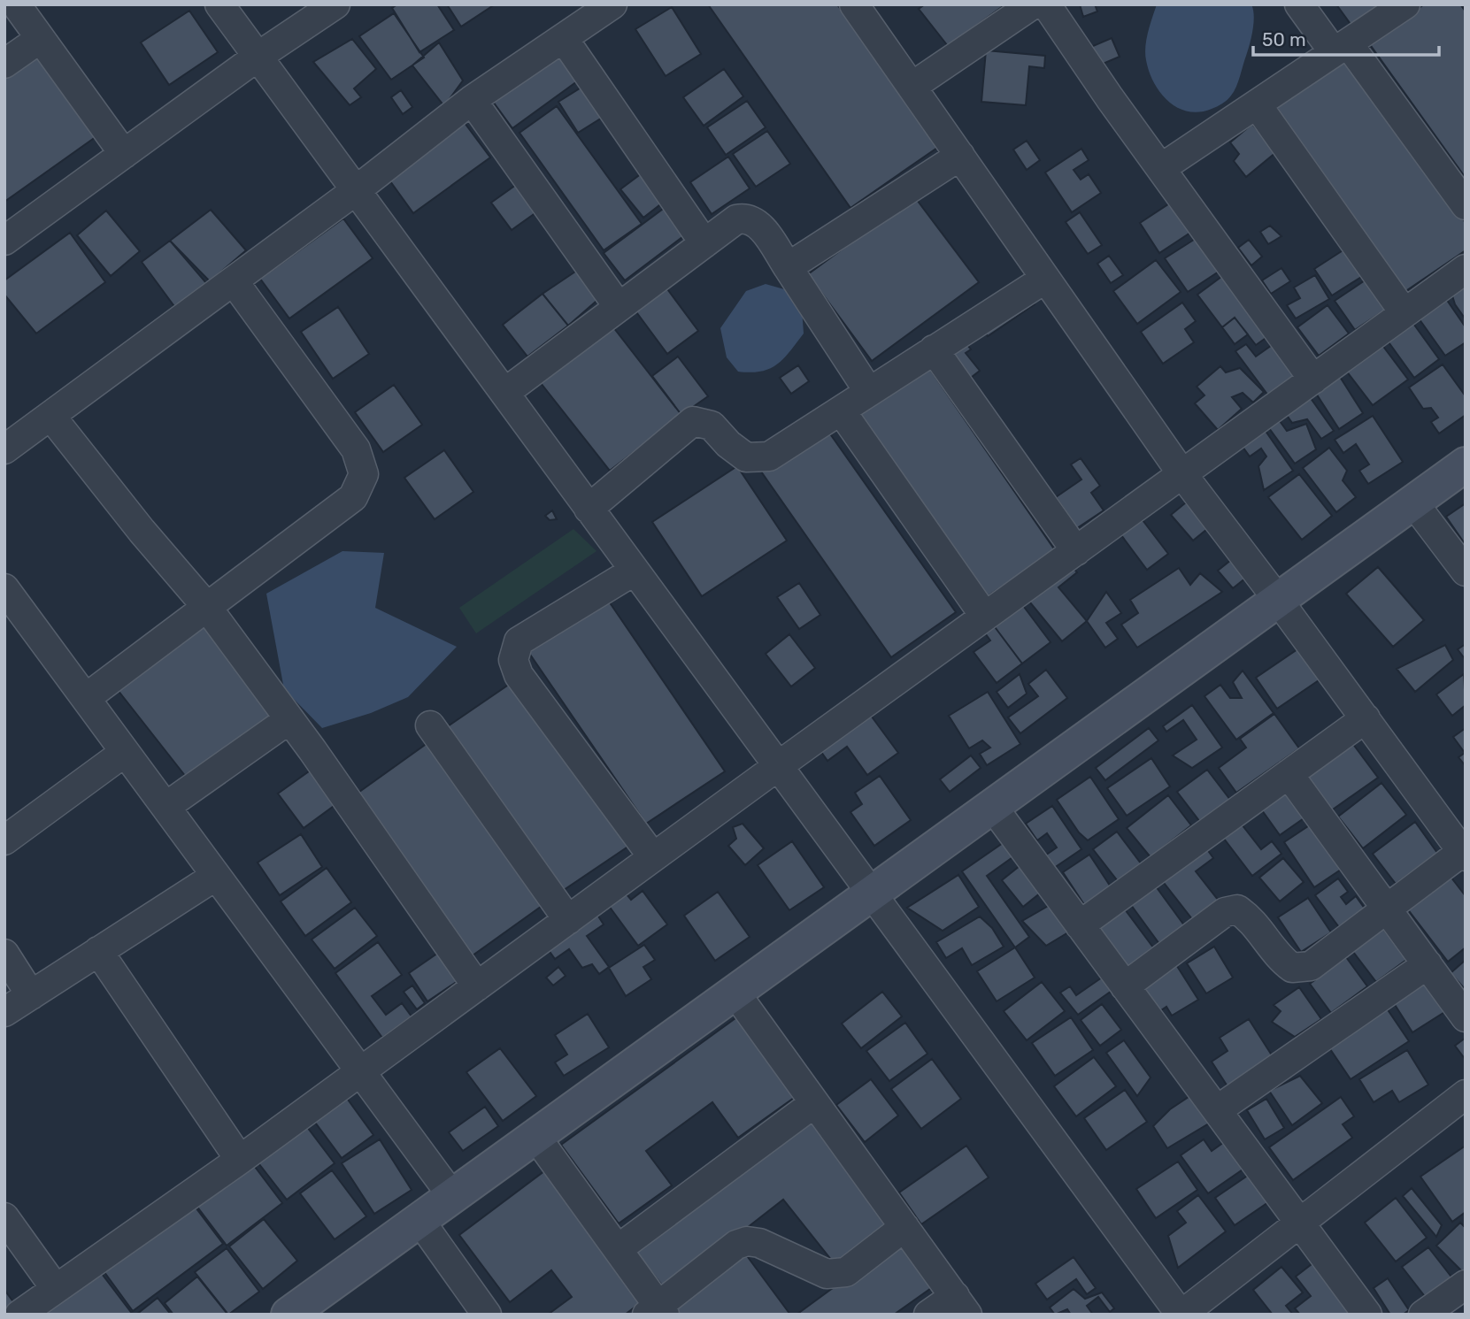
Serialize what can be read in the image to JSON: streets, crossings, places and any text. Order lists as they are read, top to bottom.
{
  "scale_bar": "50 m"
}
